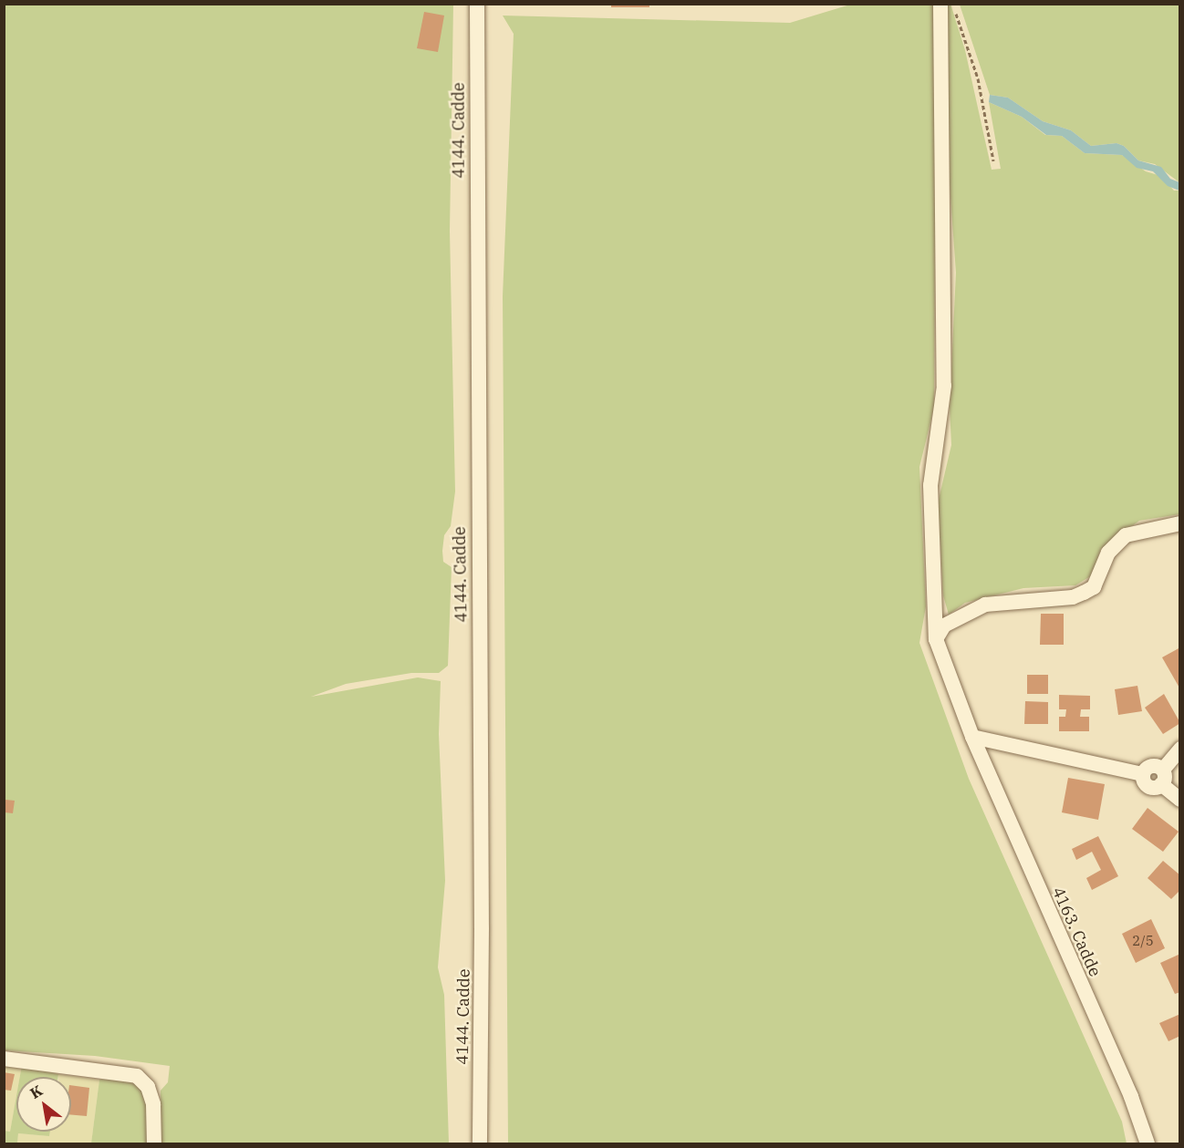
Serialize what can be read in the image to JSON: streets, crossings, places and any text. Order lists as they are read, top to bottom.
{
  "streets": {
    "street": ["4144. Cadde", "4163. Cadde"]
  },
  "house_numbers": ["2/5"],
  "north": "top left"
}
